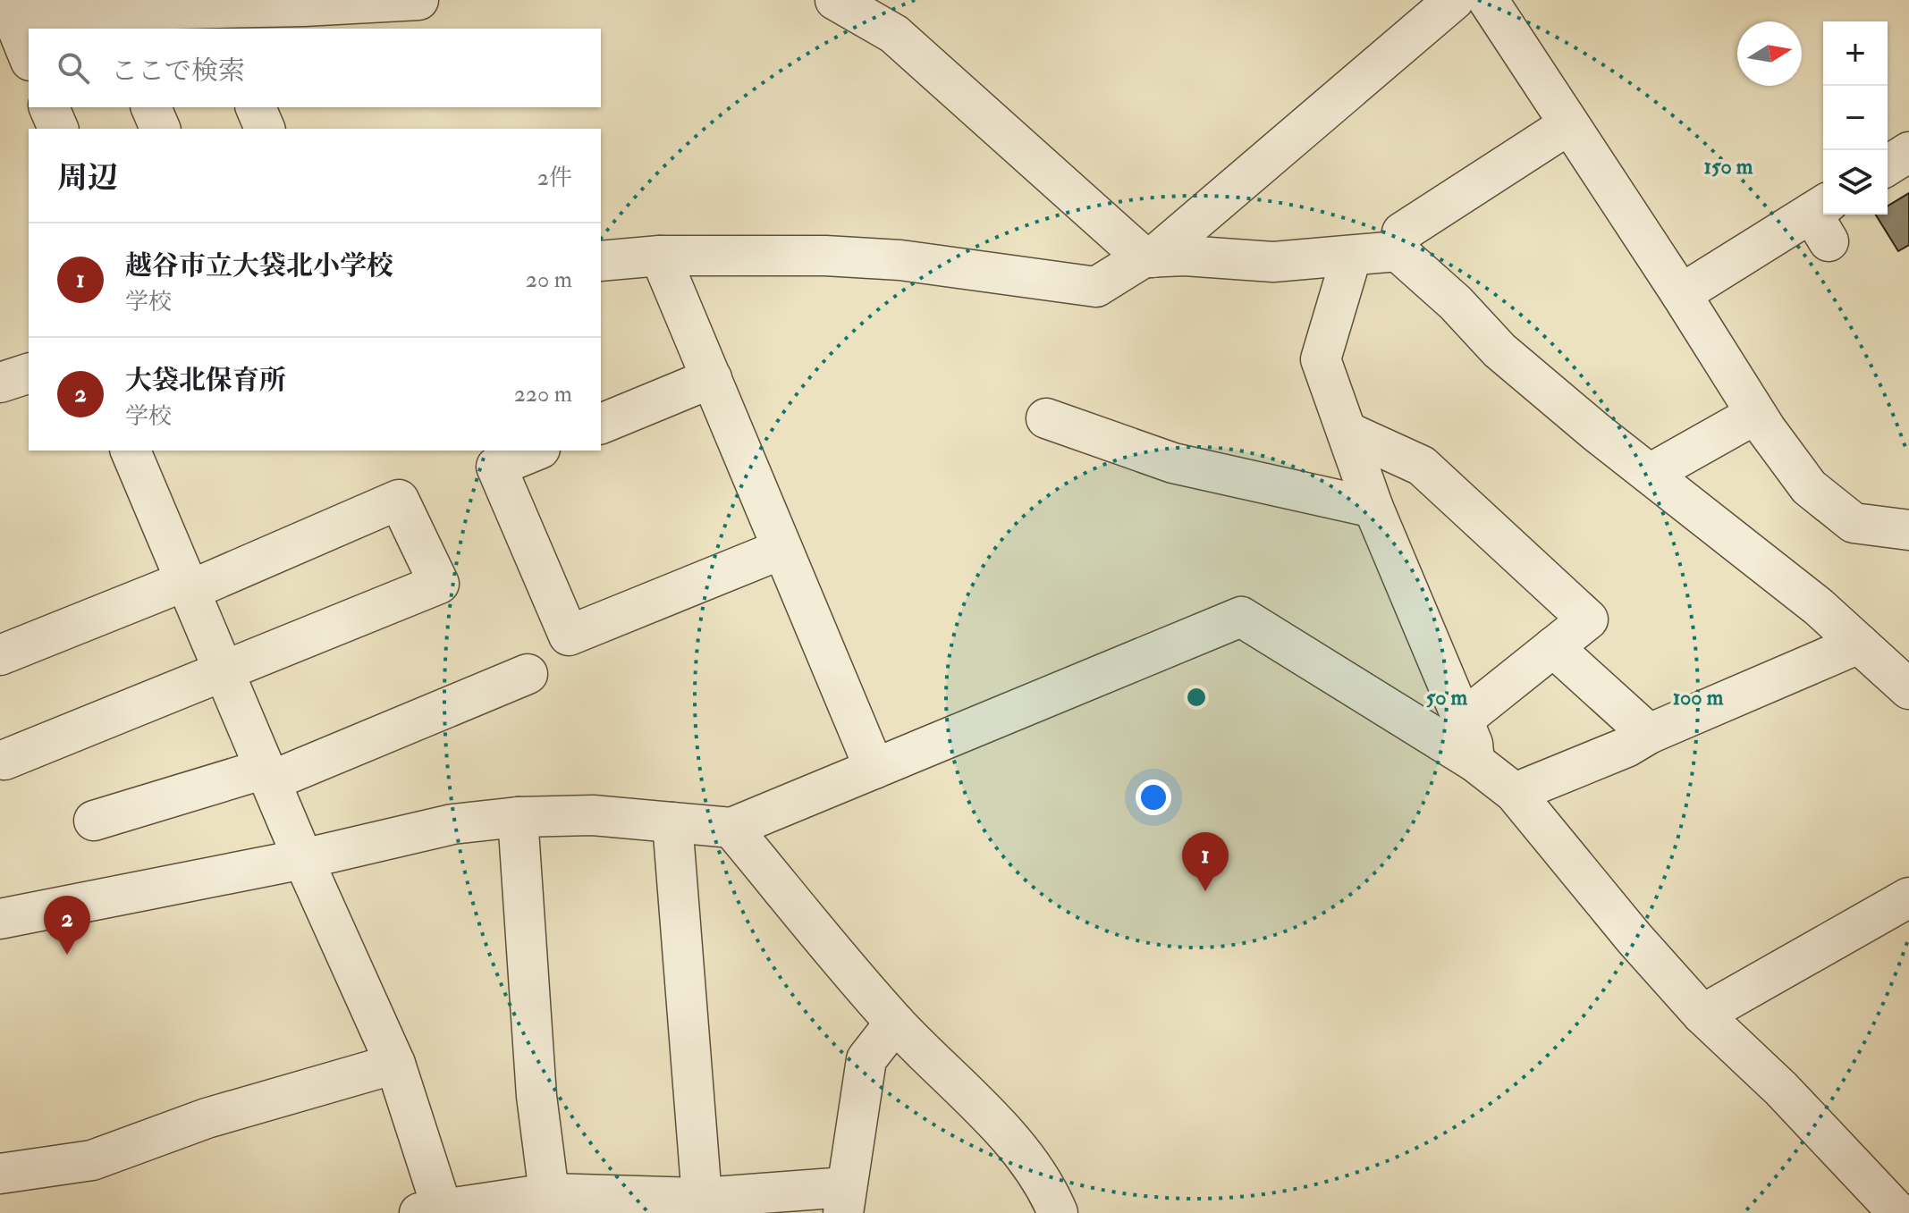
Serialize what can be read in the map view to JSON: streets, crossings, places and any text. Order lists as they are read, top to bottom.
{
  "north": "right",
  "page": {
    "map_buttons": ["+", "−"],
    "search": "ここで検索",
    "heading": ["周辺", "2件"],
    "list": [
      {
        "mark": "1",
        "name": "越谷市立大袋北小学校",
        "note": "学校",
        "value": "20 m"
      },
      {
        "mark": "2",
        "name": "大袋北保育所",
        "note": "学校",
        "value": "220 m"
      }
    ],
    "pins": ["1", "2"]
  },
  "rings": ["150 m", "50 m", "100 m"]
}
